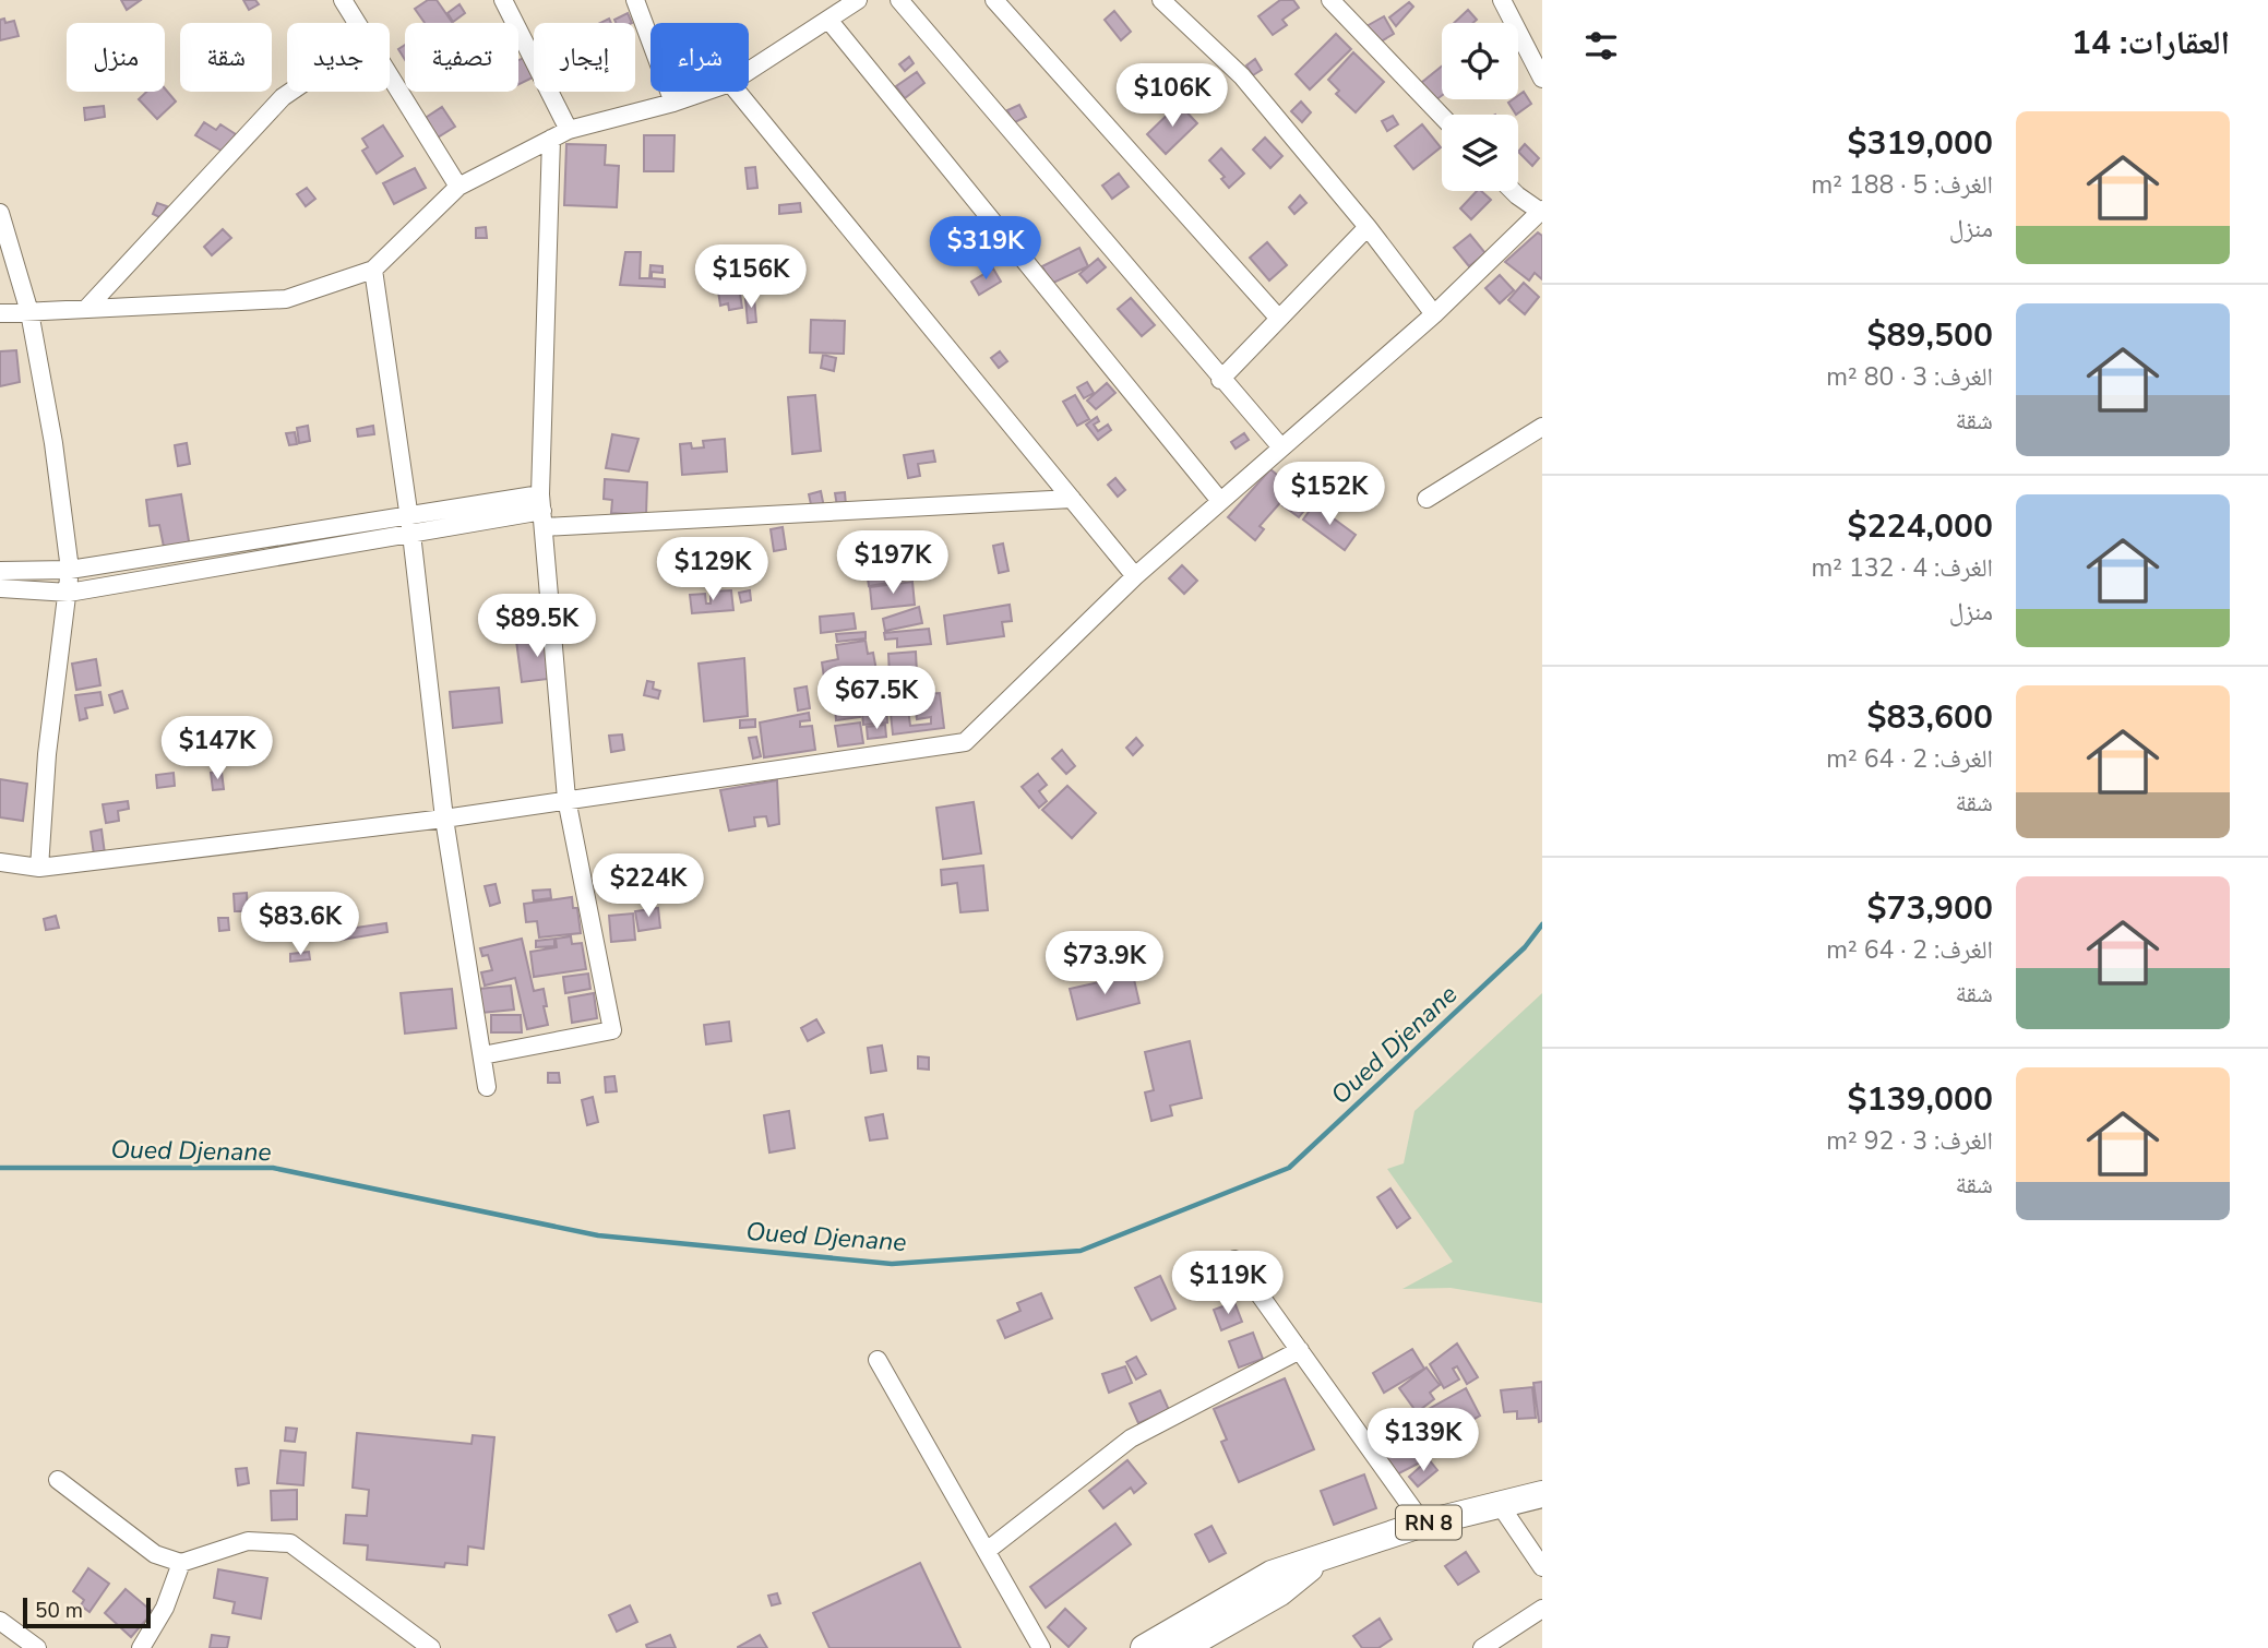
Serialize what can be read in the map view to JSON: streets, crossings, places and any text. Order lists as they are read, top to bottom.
{
  "streets": {
    "main road": ["RN 8"]
  },
  "water": ["Oued Djenane"],
  "scale_bar": "50 m",
  "page": {
    "heading": "العقارات: 14",
    "chip": [
      "شراء",
      "إيجار",
      "تصفية",
      "جديد",
      "شقة",
      "منزل"
    ],
    "price": [
      "$106K",
      "$319K",
      "$156K",
      "$152K",
      "$197K",
      "$129K",
      "$89.5K",
      "$67.5K",
      "$147K",
      "$224K",
      "$83.6K",
      "$73.9K",
      "$119K",
      "$139K"
    ],
    "list": [
      {
        "name": "$319,000",
        "note": "الغرف: 5 · 188 m² · منزل"
      },
      {
        "name": "$89,500",
        "note": "الغرف: 3 · 80 m² · شقة"
      },
      {
        "name": "$224,000",
        "note": "الغرف: 4 · 132 m² · منزل"
      },
      {
        "name": "$83,600",
        "note": "الغرف: 2 · 64 m² · شقة"
      },
      {
        "name": "$73,900",
        "note": "الغرف: 2 · 64 m² · شقة"
      },
      {
        "name": "$139,000",
        "note": "الغرف: 3 · 92 m² · شقة"
      }
    ],
    "scale": "50 m"
  }
}
